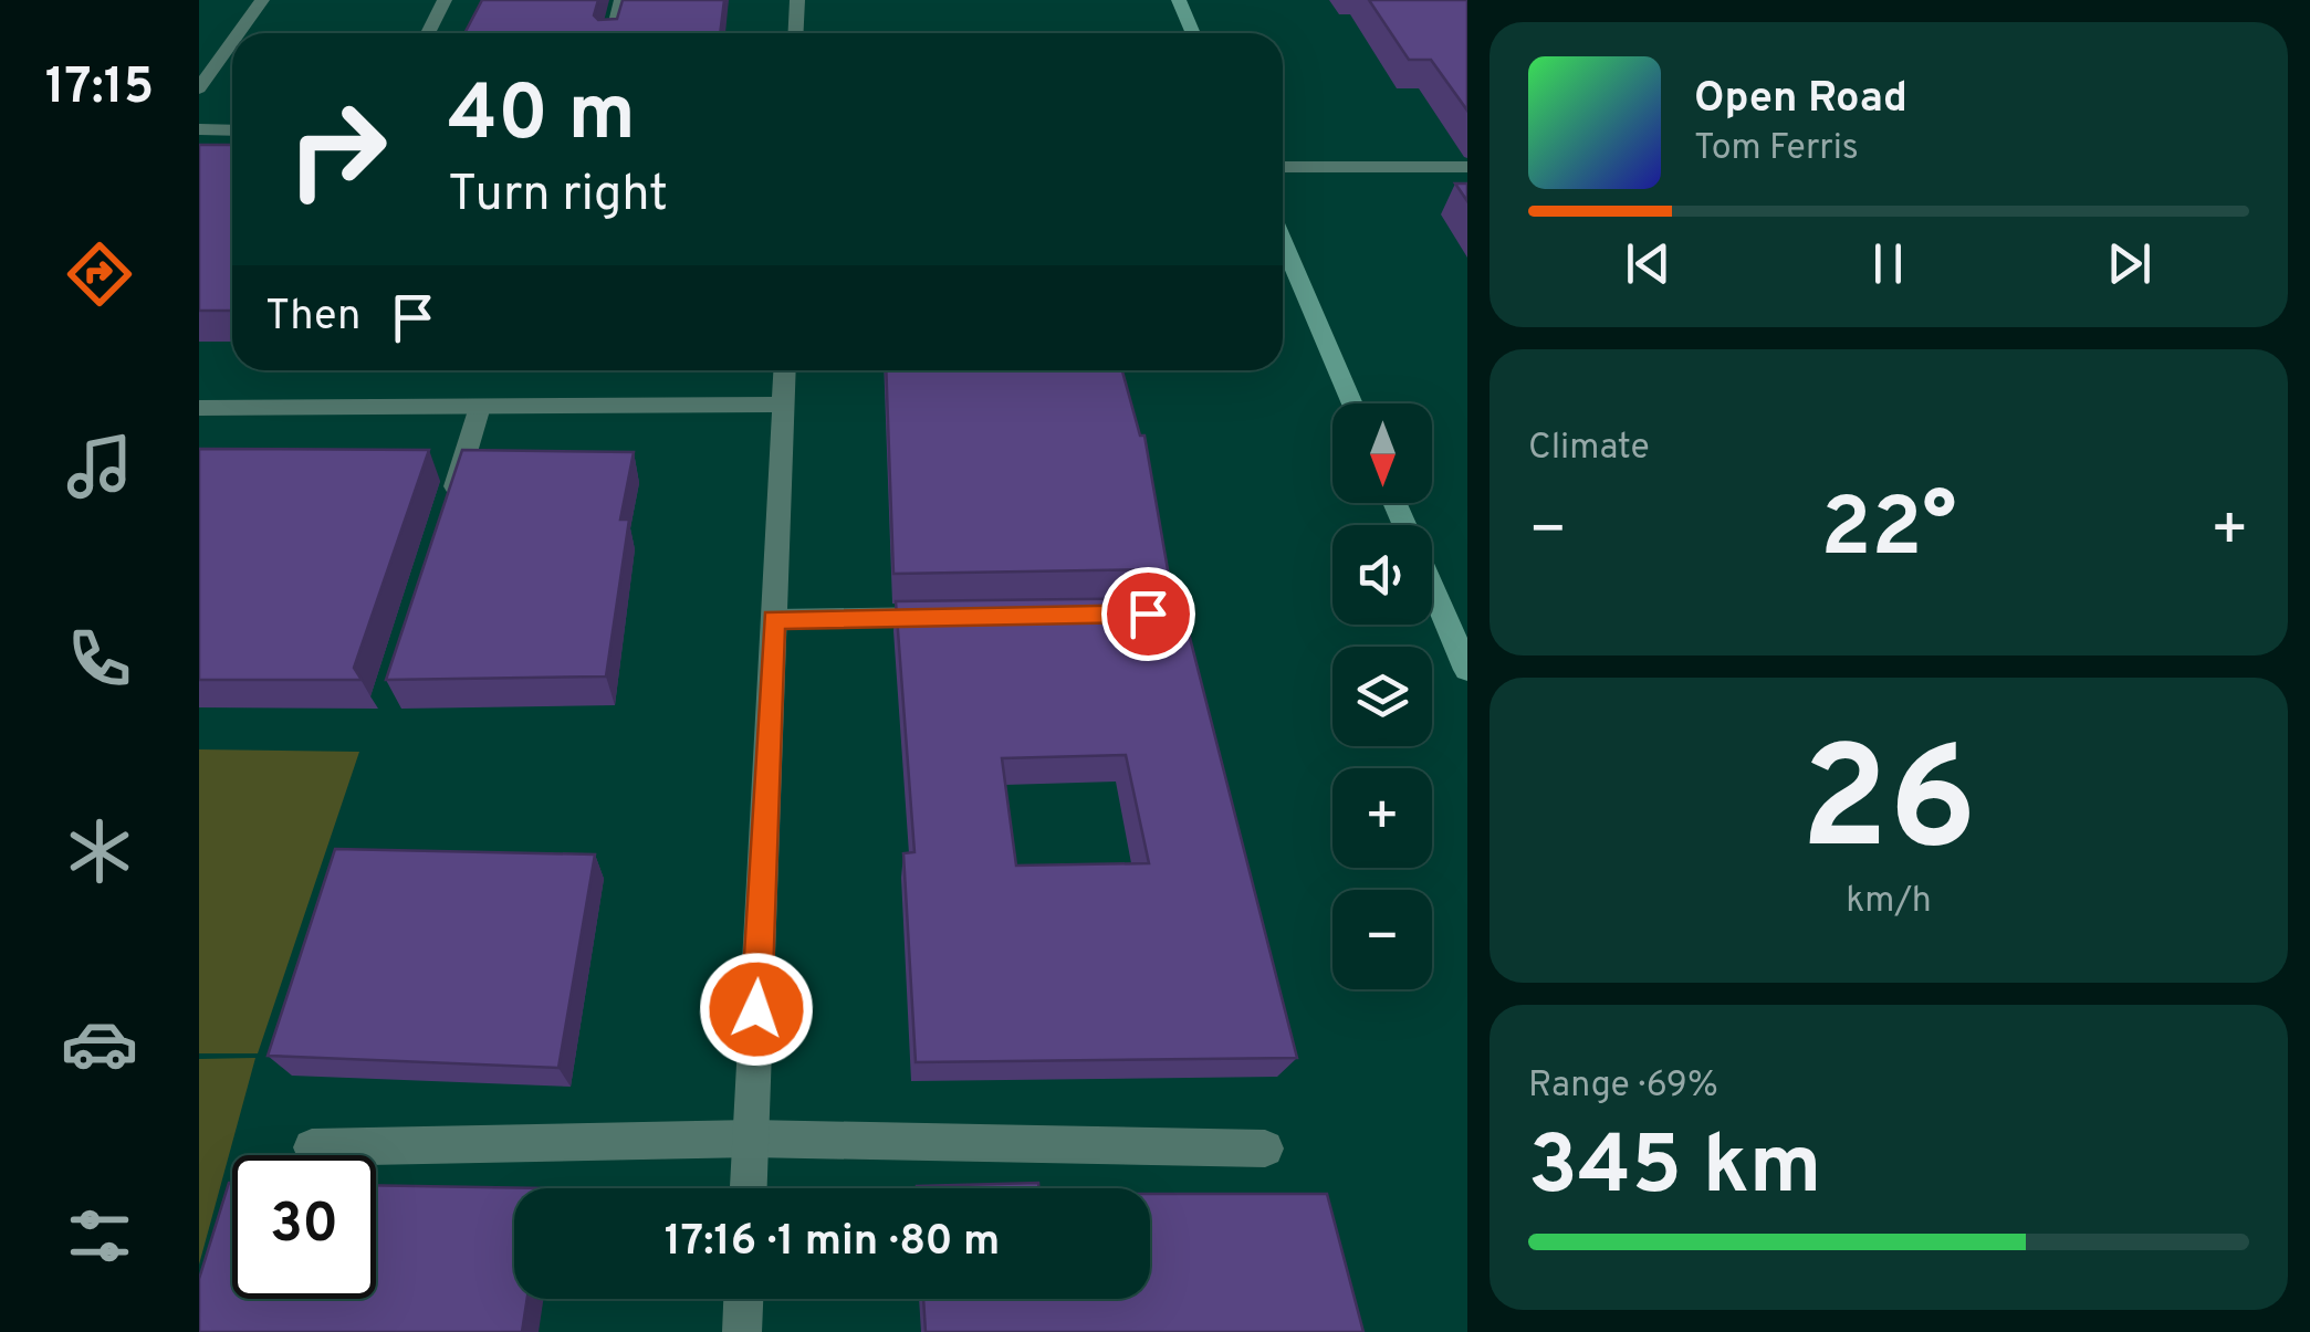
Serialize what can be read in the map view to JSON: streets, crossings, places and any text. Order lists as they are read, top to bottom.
{
  "north": "bottom",
  "page": {
    "tabs": "17:15",
    "turn": ["40 m", "Turn right"],
    "song": ["Open Road", "Tom Ferris"],
    "then": "Then",
    "tile": [
      "Climate",
      ["26", "km/h"],
      ["Range · 69%", "345 km"]
    ],
    "map_buttons": ["+", "−"],
    "heat": ["−", "22°", "+"],
    "limit": "30",
    "trip": "17:16 · 1 min · 80 m"
  }
}
